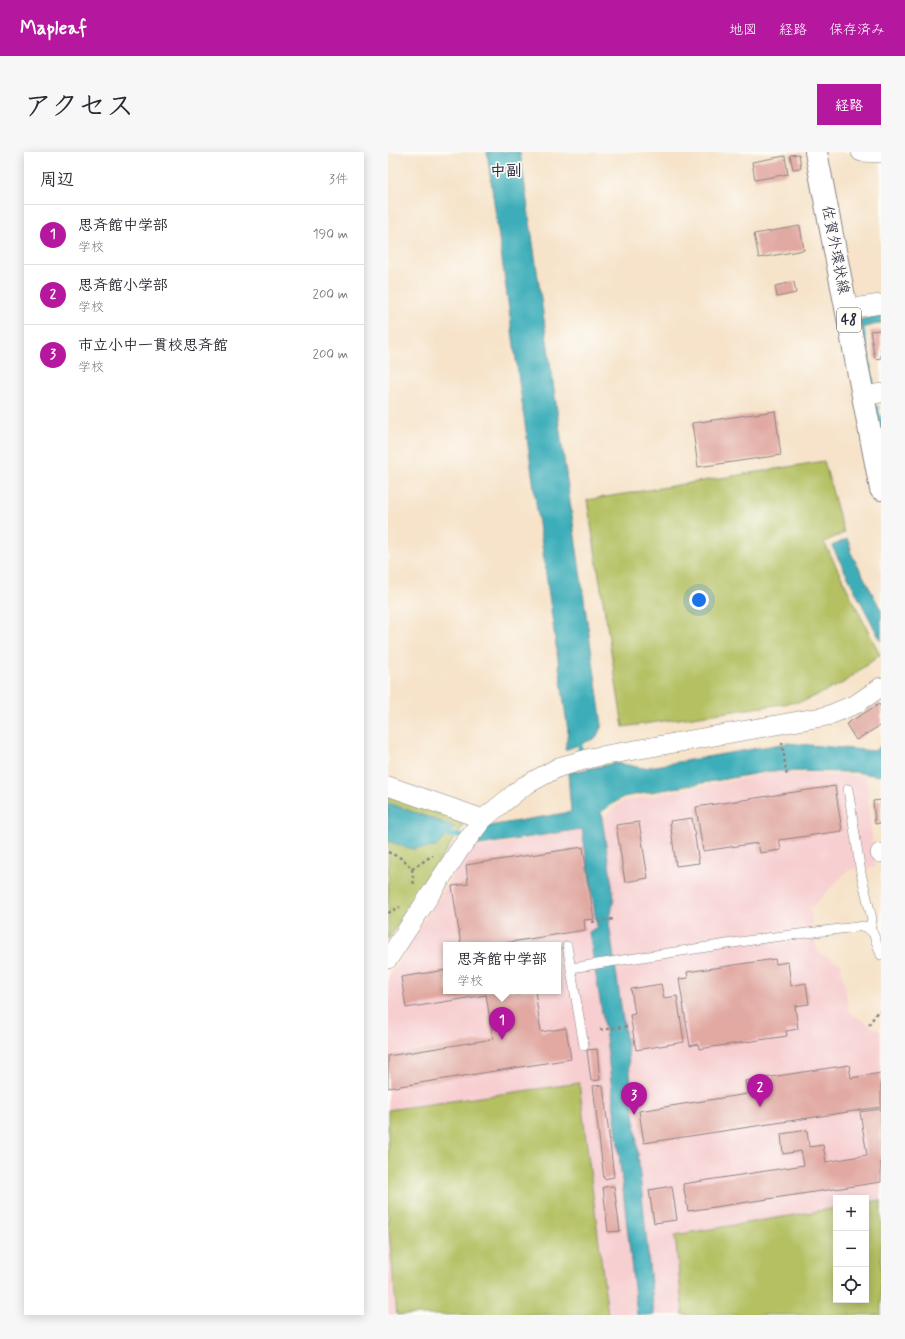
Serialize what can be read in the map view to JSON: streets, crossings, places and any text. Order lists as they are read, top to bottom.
{
  "streets": {
    "main road": ["佐賀外環状線", "48"]
  },
  "districts": ["中副"],
  "page": {
    "header": "Mapleaf",
    "nav": ["地図", "経路", "保存済み"],
    "title": "アクセス",
    "buttons": "経路",
    "heading": ["周辺", "3件"],
    "list": [
      {
        "mark": "1",
        "name": "思斉館中学部",
        "note": "学校",
        "value": "190 m"
      },
      {
        "mark": "2",
        "name": "思斉館小学部",
        "note": "学校",
        "value": "200 m"
      },
      {
        "mark": "3",
        "name": "市立小中一貫校思斉館",
        "note": "学校",
        "value": "200 m"
      }
    ],
    "popup": ["思斉館中学部", "学校"],
    "pins": ["1", "2", "3"],
    "map_buttons": ["+", "−"]
  }
}
